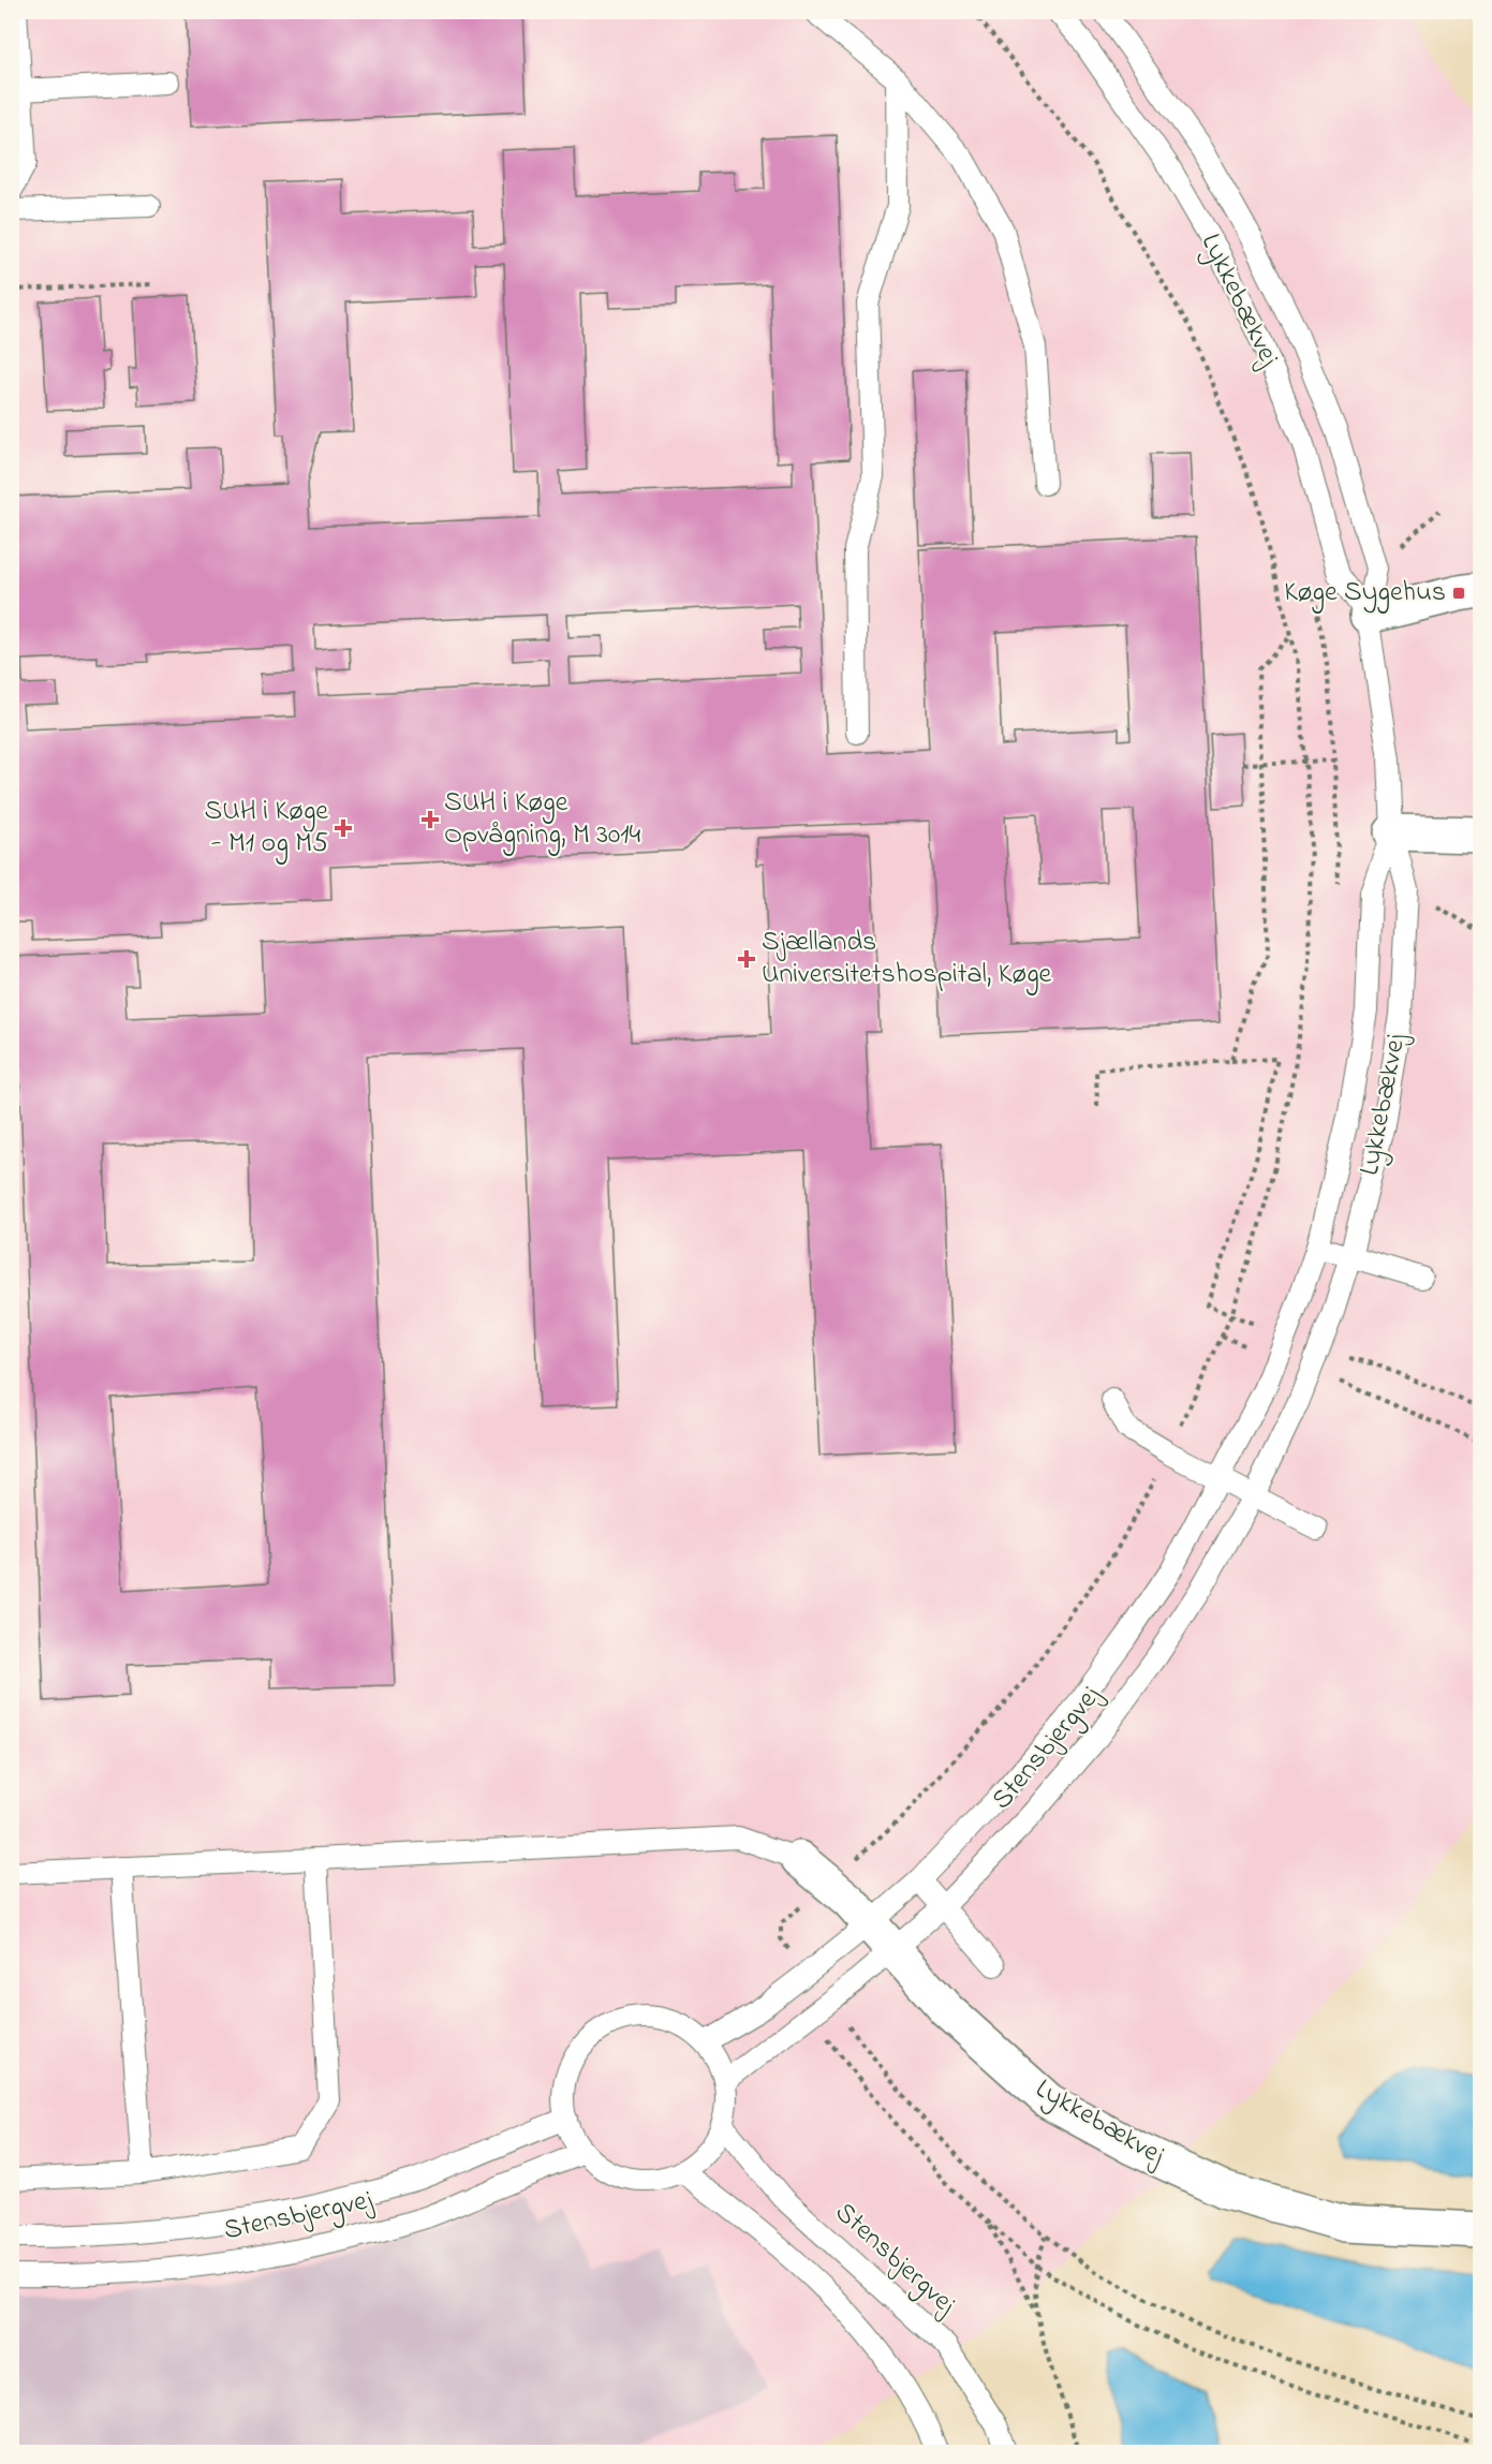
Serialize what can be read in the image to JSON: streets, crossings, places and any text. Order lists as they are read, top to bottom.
{
  "streets": {
    "street": ["Lykkebækvej"],
    "lane": ["Stensbjergvej"]
  },
  "crossings": [
    ["Lykkebækvej", "Stensbjergvej"]
  ],
  "places": {
    "transit": ["Køge Sygehus"],
    "health": ["SUH i Køge Opvågning, M 3014", "SUH i Køge - M1 og M5", "Sjællands Universitetshospital, Køge"]
  }
}
